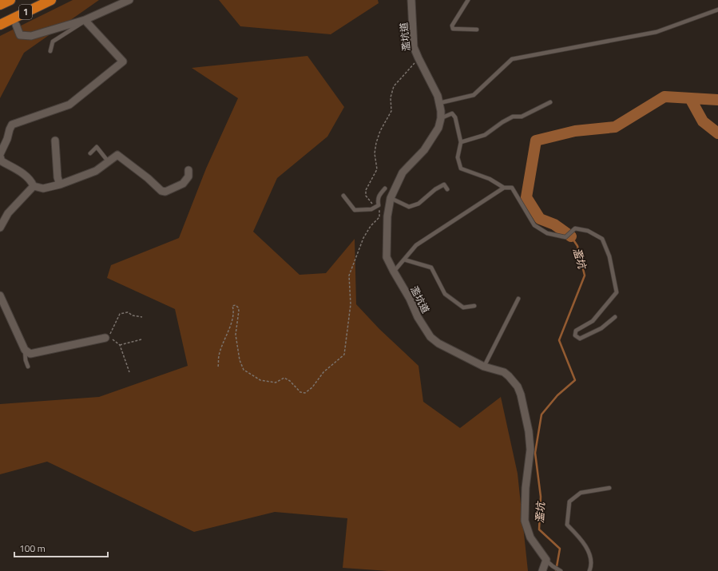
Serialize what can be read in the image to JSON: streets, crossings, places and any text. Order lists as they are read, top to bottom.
{
  "streets": {
    "highway": ["1"],
    "street": ["濫坑道"]
  },
  "water": ["濫坑"],
  "scale_bar": "100 m"
}
